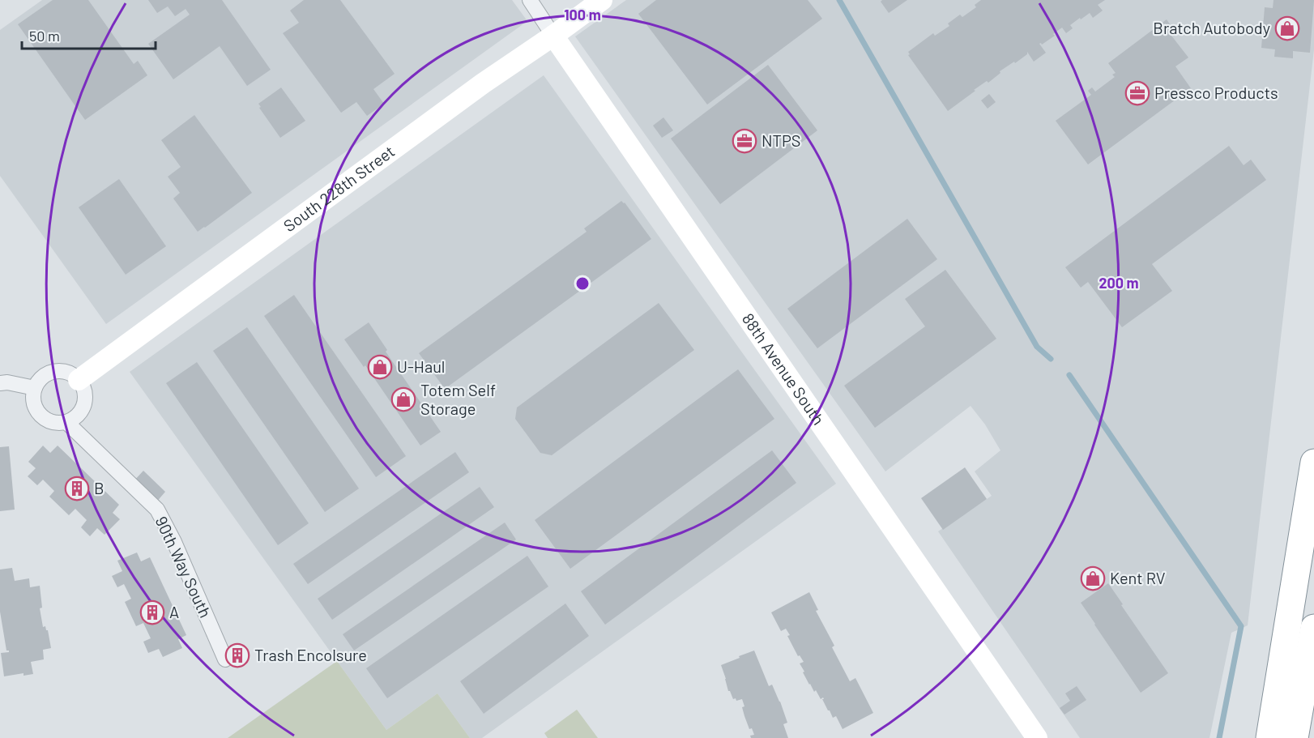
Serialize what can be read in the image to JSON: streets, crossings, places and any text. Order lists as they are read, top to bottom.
{
  "streets": {
    "street": ["South 228th Street", "88th Avenue South", "90th Way South"]
  },
  "crossings": [
    ["South 228th Street", "88th Avenue South"],
    ["South 228th Street", "90th Way South"]
  ],
  "places": {
    "shop": [
      "Bratch Autobody",
      "U-Haul",
      "Totem Self Storage",
      "Kent RV"
    ],
    "office": ["Pressco Products", "NTPS"],
    "building": ["B", "A", "Trash Encolsure"]
  },
  "scale_bar": "50 m",
  "rings": ["100 m", "200 m"]
}
